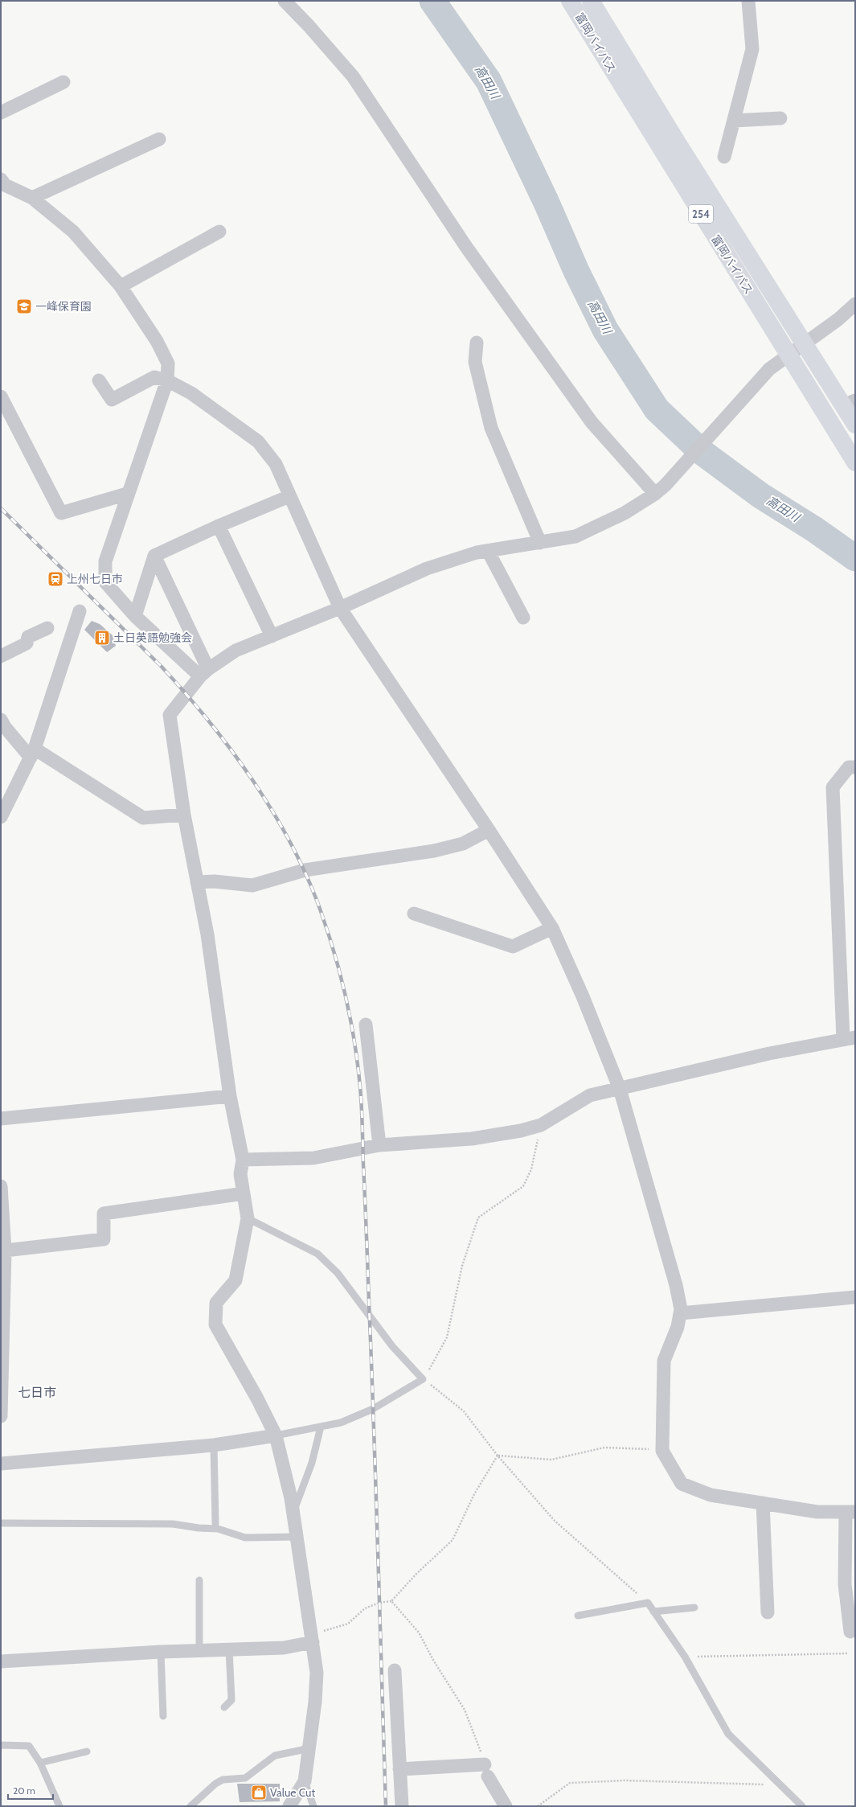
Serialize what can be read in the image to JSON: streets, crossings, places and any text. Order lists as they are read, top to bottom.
{
  "streets": {
    "highway": ["富岡バイパス", "254"]
  },
  "districts": ["七日市"],
  "water": ["高田川"],
  "places": {
    "school or university": ["一峰保育園"],
    "station": ["上州七日市"],
    "building": ["土日英語勉強会"],
    "shop": ["Value Cut"]
  },
  "scale_bar": "20 m"
}
